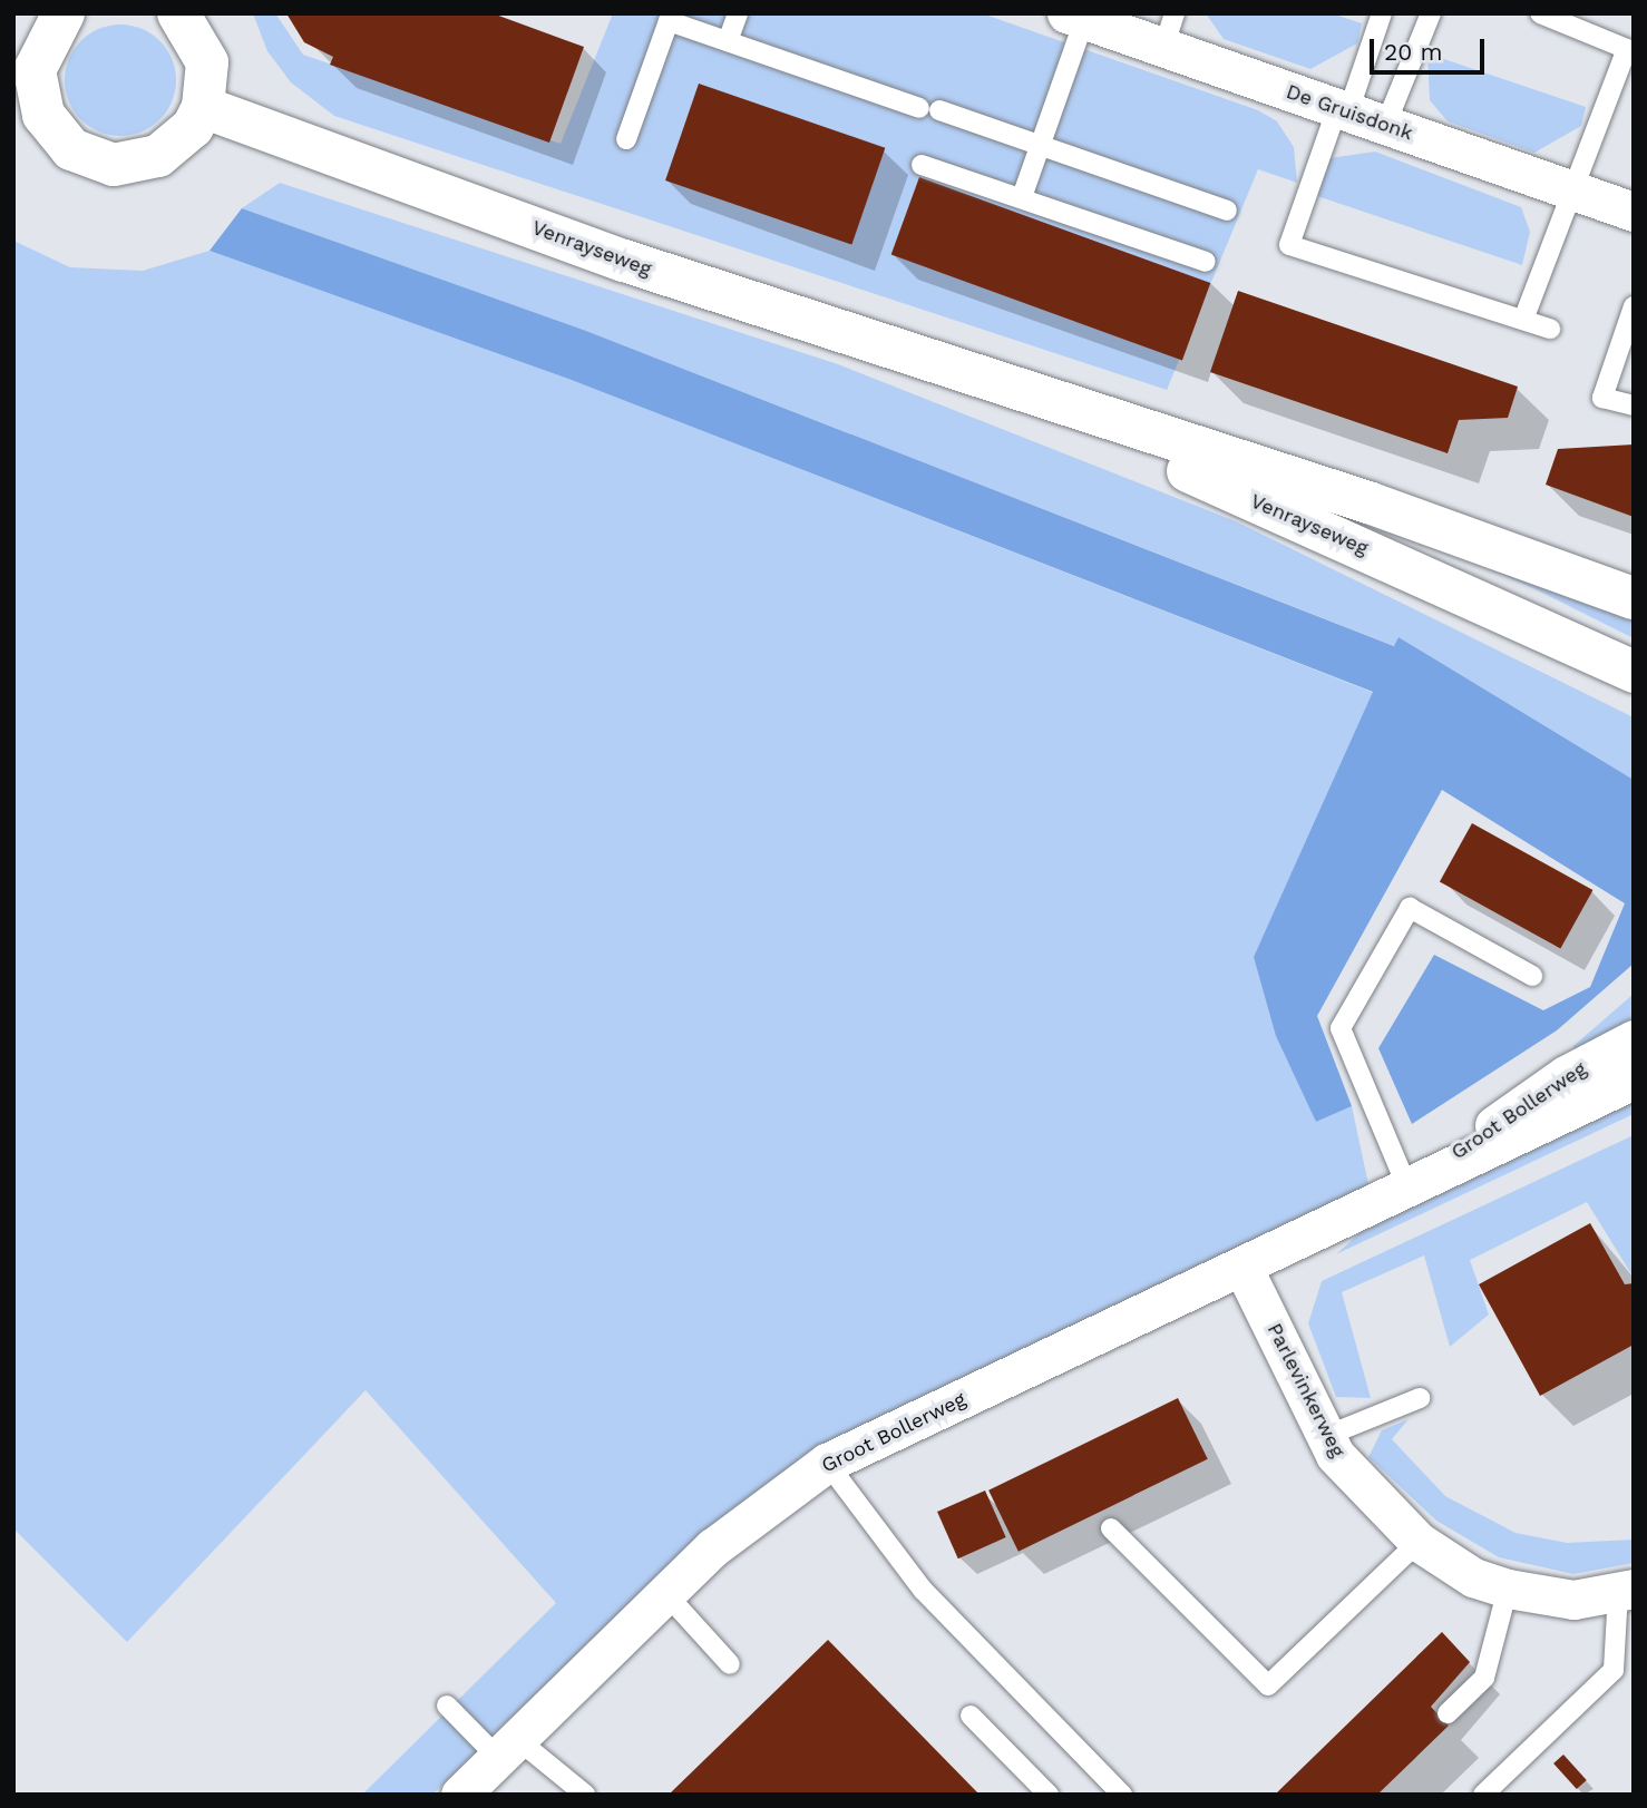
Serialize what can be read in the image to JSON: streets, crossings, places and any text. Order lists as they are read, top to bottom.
{
  "streets": {
    "street": [
      "De Gruisdonk",
      "Venrayseweg",
      "Groot Bollerweg",
      "Parlevinkerweg"
    ]
  },
  "crossings": [
    ["Groot Bollerweg", "Parlevinkerweg"]
  ],
  "scale_bar": "20 m"
}
